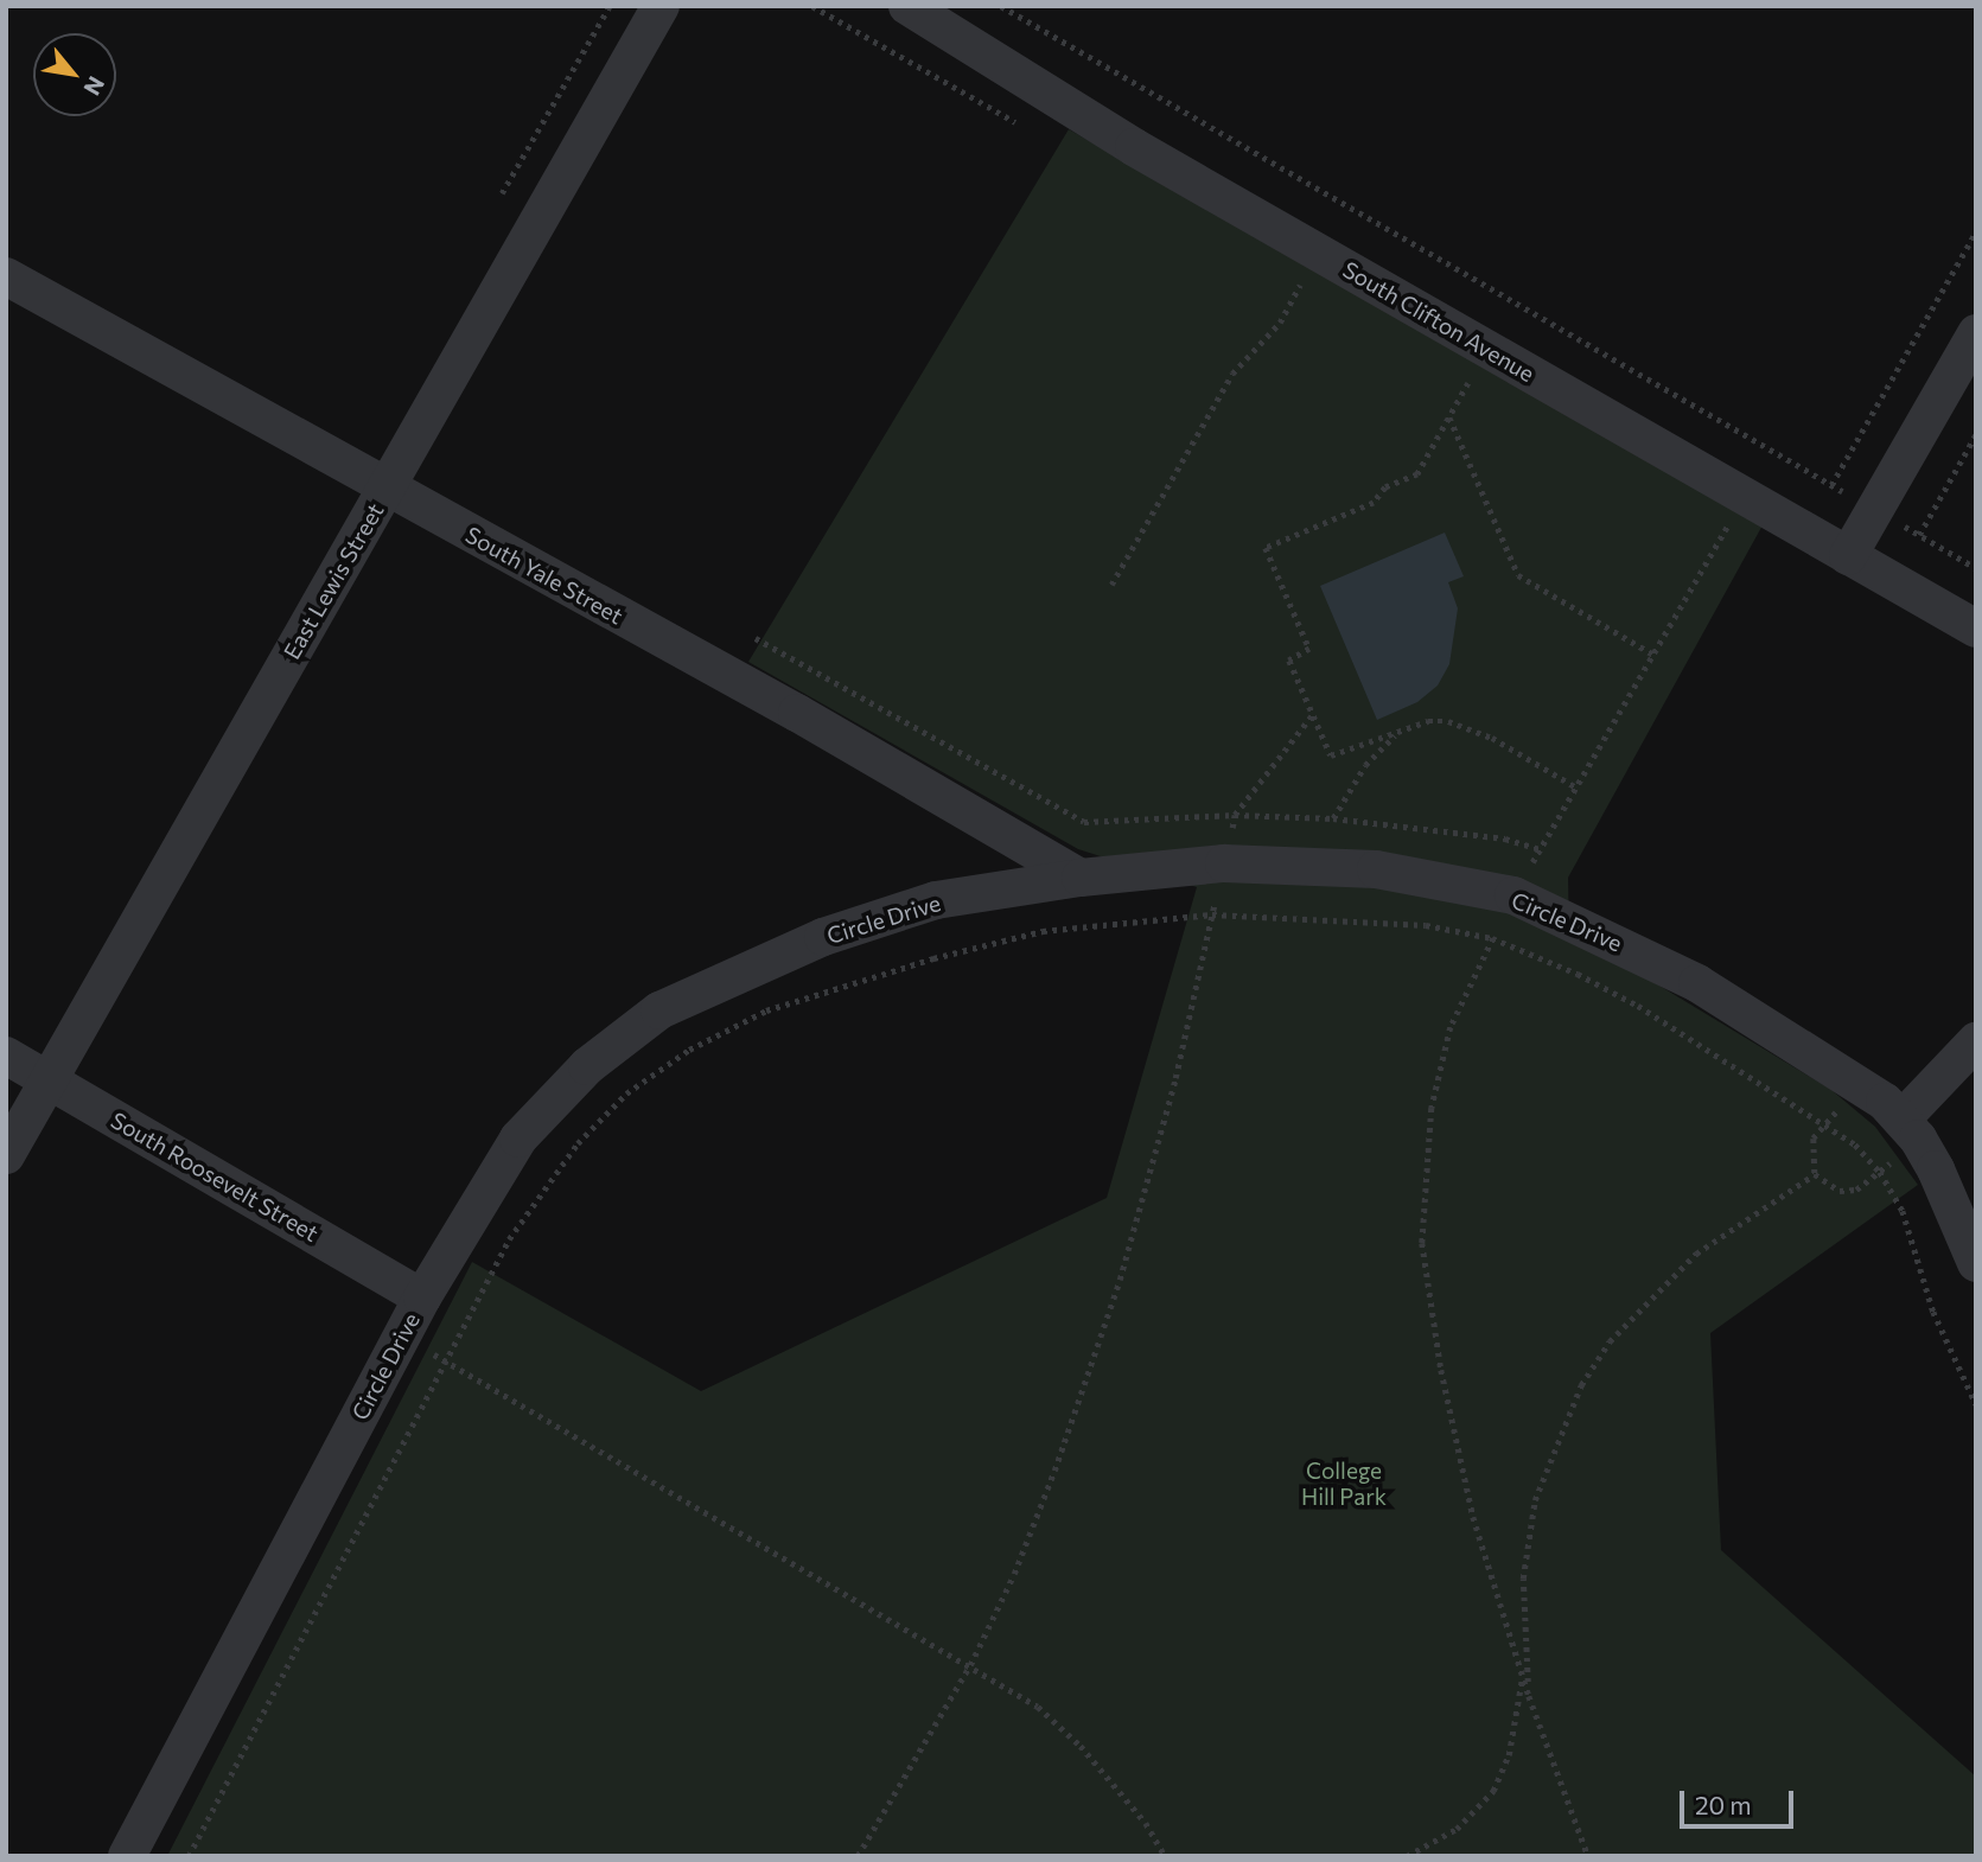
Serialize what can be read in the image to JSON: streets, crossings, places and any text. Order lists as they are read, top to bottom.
{
  "streets": {
    "street": [
      "South Clifton Avenue",
      "South Yale Street",
      "East Lewis Street",
      "Circle Drive",
      "South Roosevelt Street"
    ]
  },
  "crossings": [
    ["South Yale Street", "East Lewis Street"],
    ["South Yale Street", "Circle Drive"],
    ["East Lewis Street", "South Roosevelt Street"],
    ["Circle Drive", "South Roosevelt Street"]
  ],
  "parks": ["College Hill Park"],
  "scale_bar": "20 m",
  "north": "bottom right"
}
